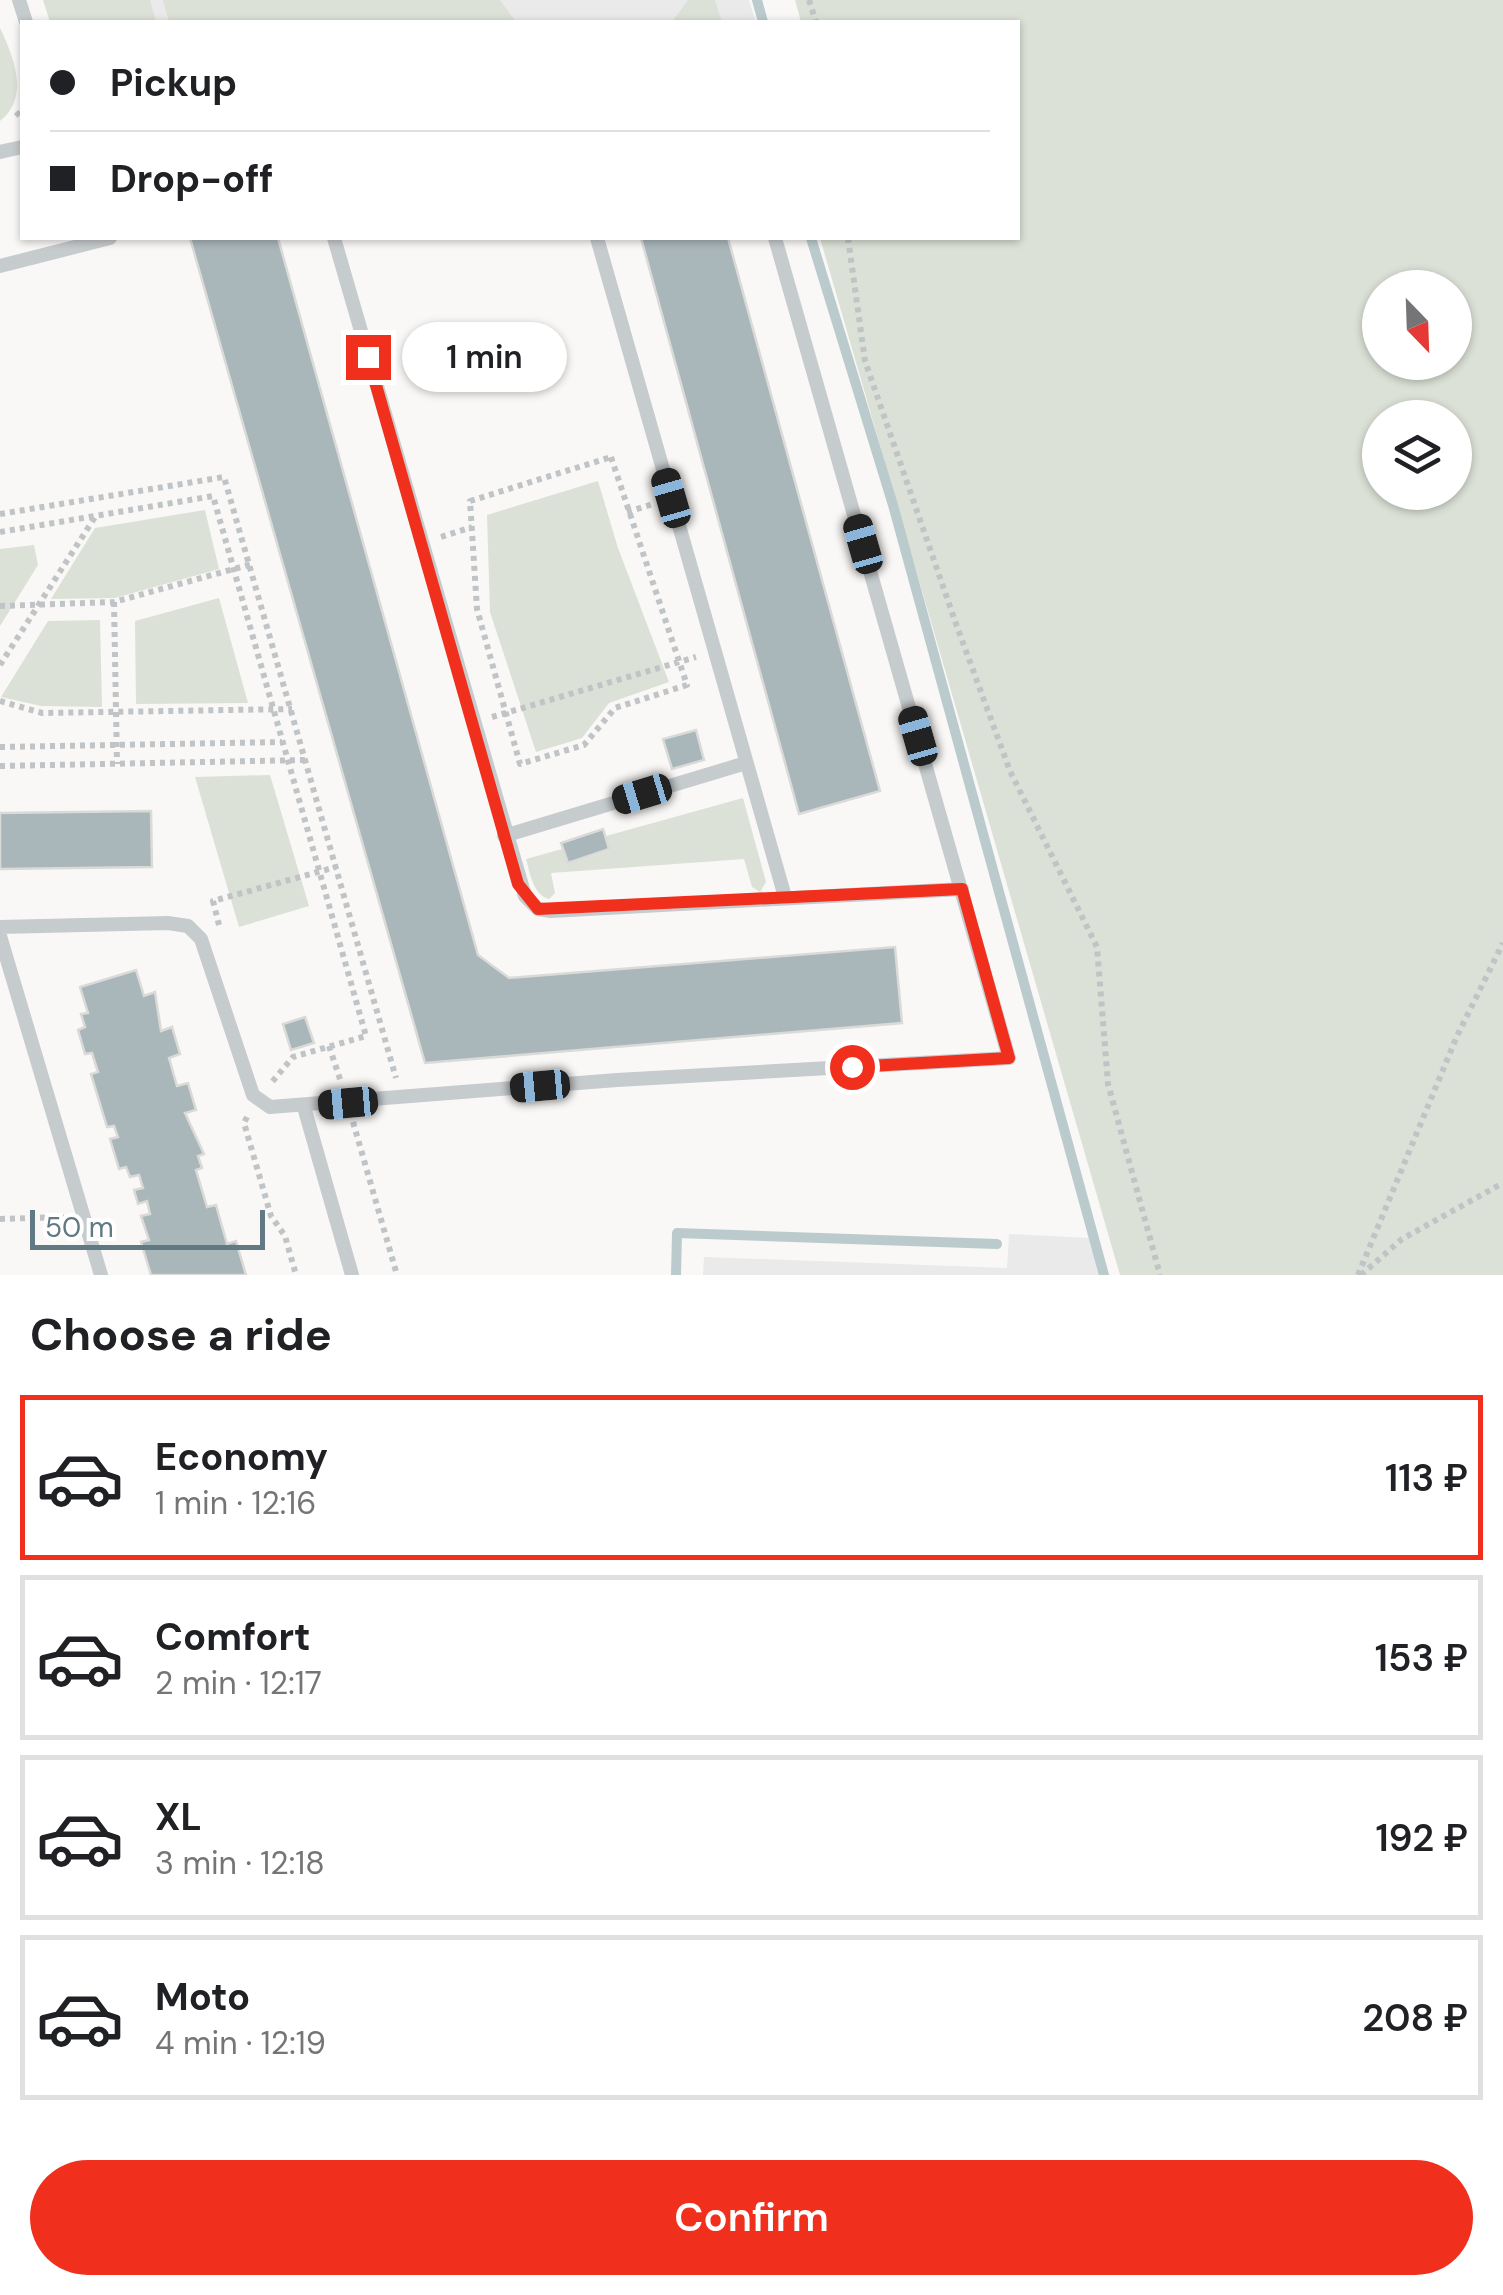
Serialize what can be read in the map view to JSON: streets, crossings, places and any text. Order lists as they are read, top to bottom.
{
  "scale_bar": "50 m",
  "north": "bottom right",
  "page": {
    "banner": ["Pickup", "Drop-off"],
    "bubble": "1 min",
    "scale": "50 m",
    "heading": "Choose a ride",
    "list": [
      {
        "name": "Economy",
        "note": "1 min · 12:16",
        "value": "113 ₽"
      },
      {
        "name": "Comfort",
        "note": "2 min · 12:17",
        "value": "153 ₽"
      },
      {
        "name": "XL",
        "note": "3 min · 12:18",
        "value": "192 ₽"
      },
      {
        "name": "Moto",
        "note": "4 min · 12:19",
        "value": "208 ₽"
      }
    ],
    "buttons": "Confirm"
  }
}
